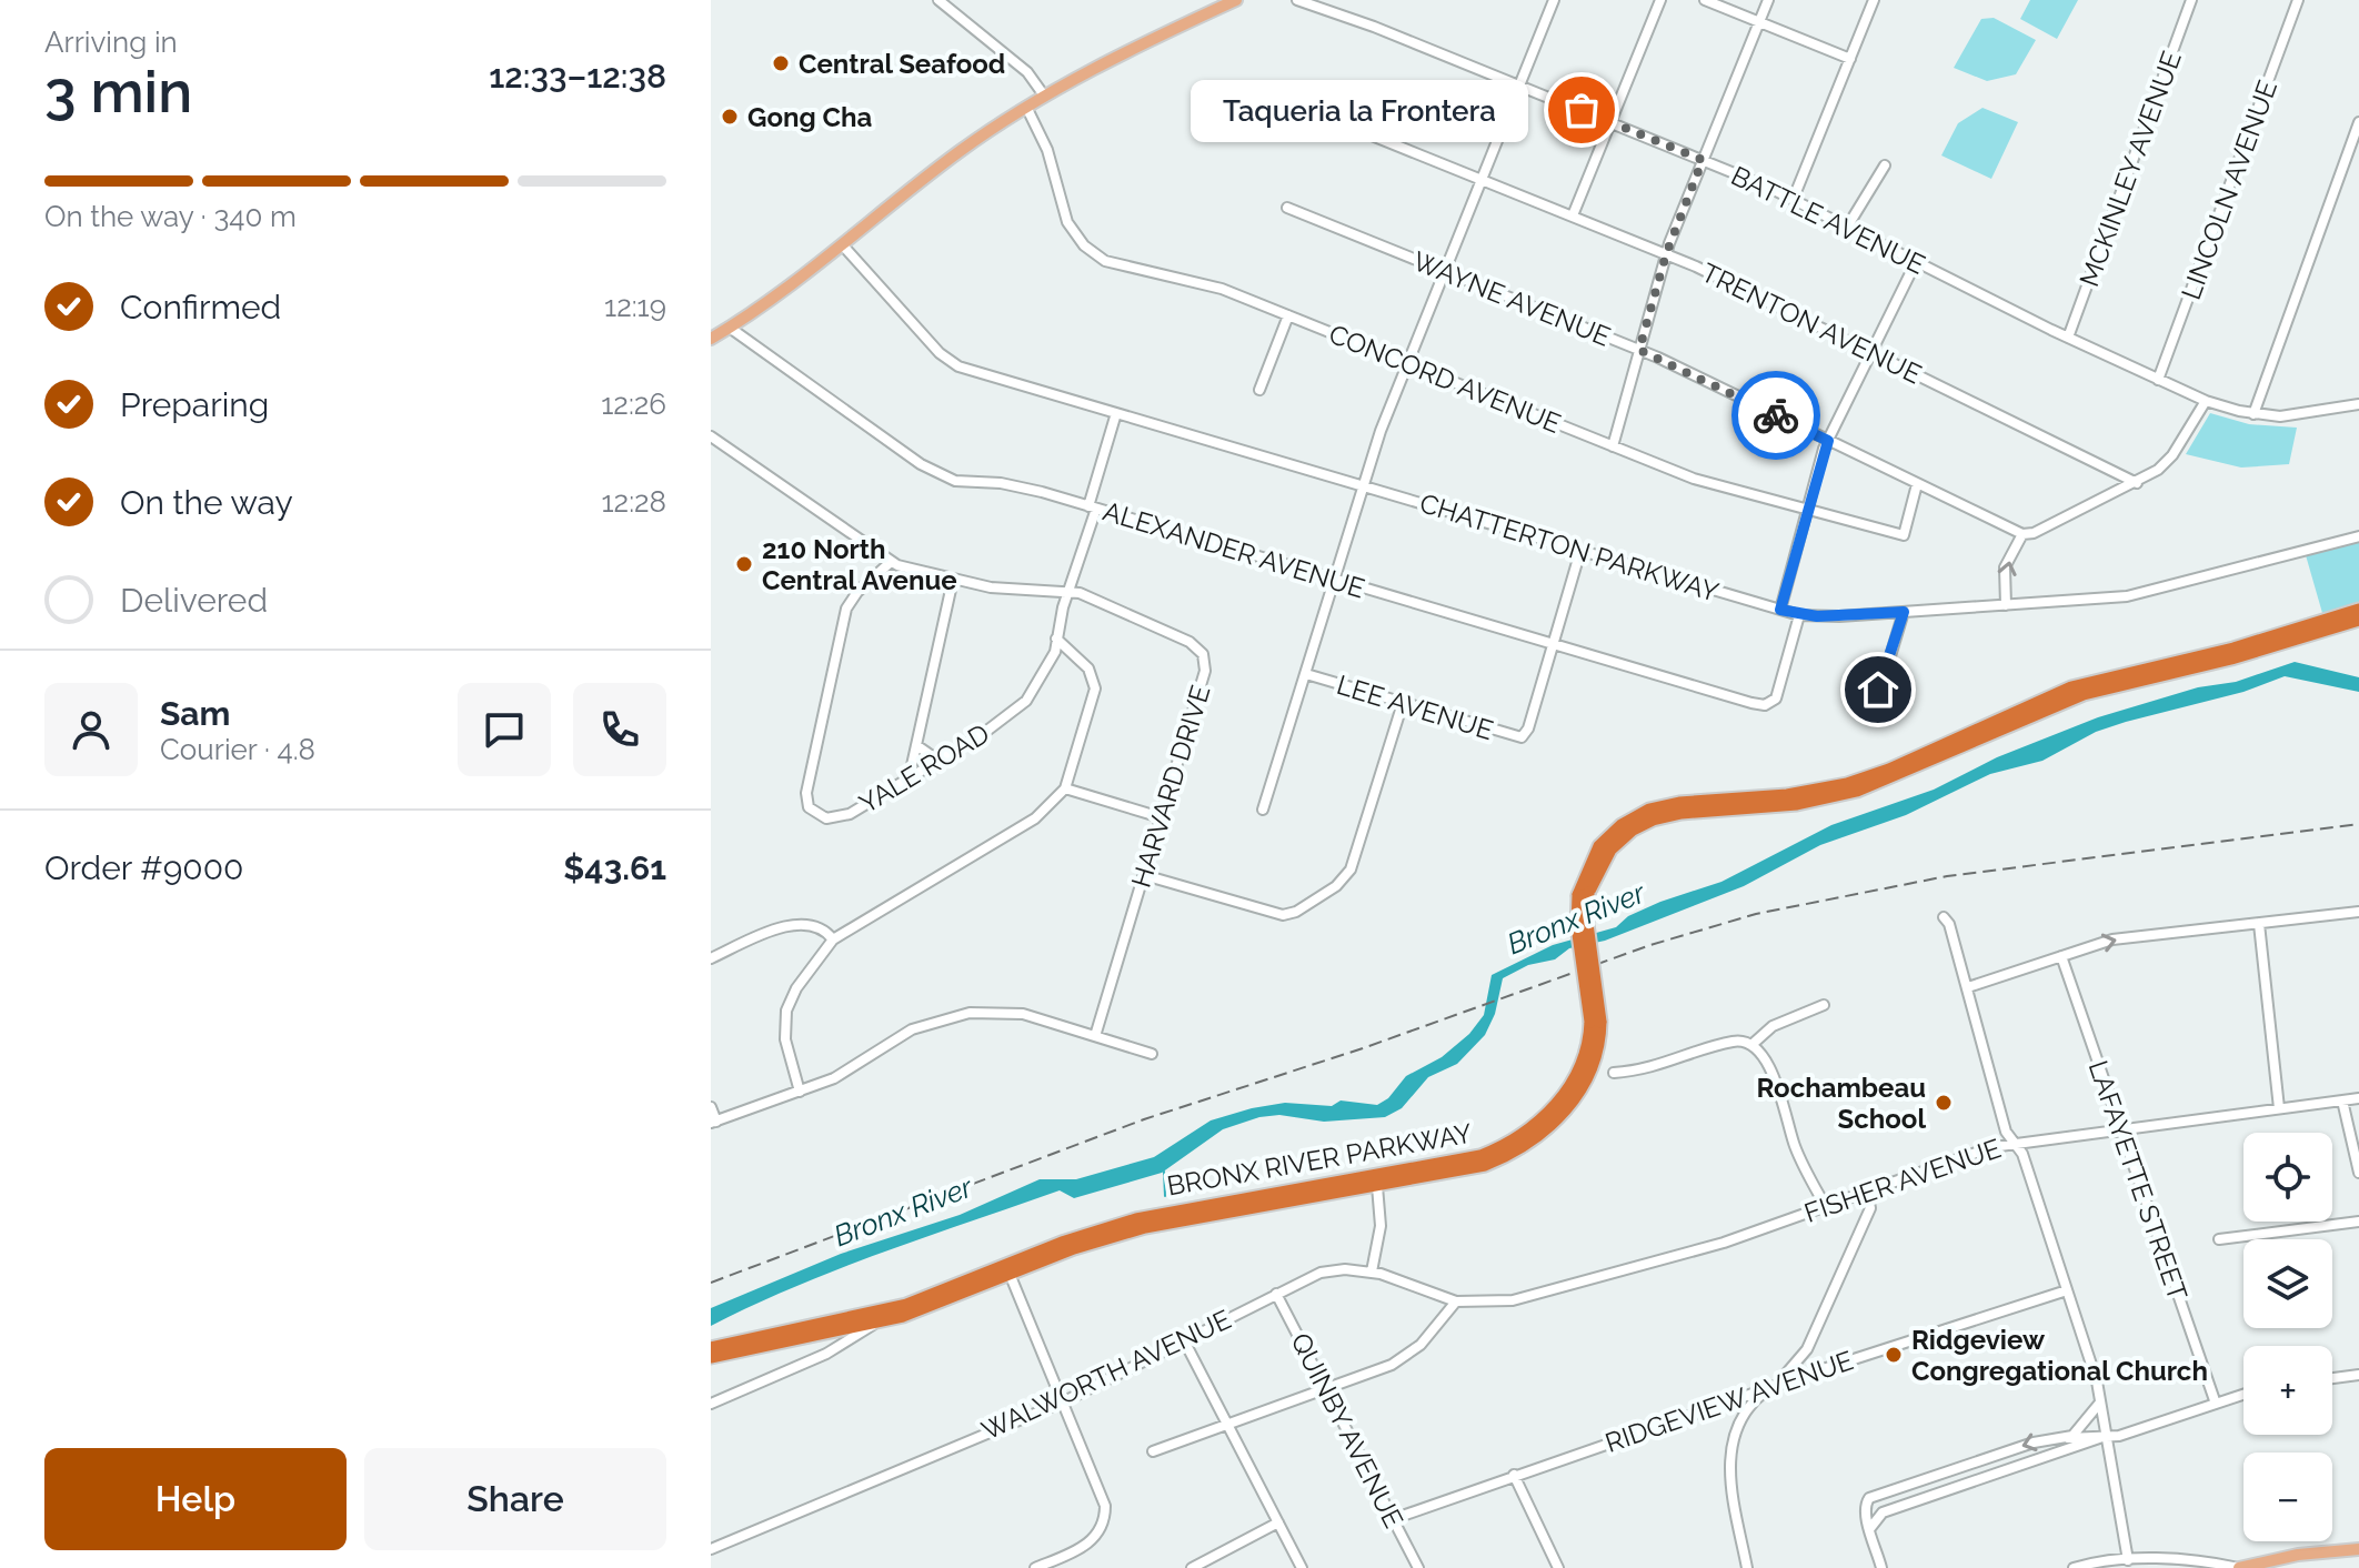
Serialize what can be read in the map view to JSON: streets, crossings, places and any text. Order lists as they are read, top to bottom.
{
  "streets": {
    "highway": ["BRONX RIVER PARKWAY"],
    "street": [
      "MCKINLEY AVENUE",
      "LINCOLN AVENUE",
      "BATTLE AVENUE",
      "WAYNE AVENUE",
      "TRENTON AVENUE",
      "CONCORD AVENUE",
      "CHATTERTON PARKWAY",
      "ALEXANDER AVENUE",
      "LEE AVENUE",
      "YALE ROAD",
      "HARVARD DRIVE",
      "FISHER AVENUE",
      "LAFAYETTE STREET",
      "WALWORTH AVENUE",
      "RIDGEVIEW AVENUE",
      "QUINBY AVENUE"
    ]
  },
  "crossings": [
    ["MCKINLEY AVENUE", "BATTLE AVENUE"],
    ["LINCOLN AVENUE", "BATTLE AVENUE"],
    ["WAYNE AVENUE", "CONCORD AVENUE"],
    ["CHATTERTON PARKWAY", "ALEXANDER AVENUE"],
    ["CHATTERTON PARKWAY", "YALE ROAD"],
    ["ALEXANDER AVENUE", "LEE AVENUE"],
    ["ALEXANDER AVENUE", "YALE ROAD"],
    ["YALE ROAD", "HARVARD DRIVE"],
    ["FISHER AVENUE", "LAFAYETTE STREET"],
    ["FISHER AVENUE", "WALWORTH AVENUE"],
    ["WALWORTH AVENUE", "QUINBY AVENUE"],
    ["RIDGEVIEW AVENUE", "QUINBY AVENUE"]
  ],
  "water": ["Bronx River"],
  "places": [
    "Central Seafood",
    "Taqueria la Frontera",
    "Gong Cha",
    "210 North Central Avenue",
    "Rochambeau School",
    "Ridgeview Congregational Church"
  ],
  "page": {
    "heading": ["3 min", "Arriving in", "12:33–12:38"],
    "panel": [
      "Sam",
      "Courier · 4.8",
      "Order #9000",
      "$43.61"
    ],
    "bubble": "Taqueria la Frontera",
    "bar": "On the way · 340 m",
    "list": [
      ["Confirmed", "12:19"],
      ["Preparing", "12:26"],
      ["On the way", "12:28"],
      "Delivered"
    ],
    "map_buttons": ["+", "−"],
    "buttons": ["Help", "Share"]
  }
}
